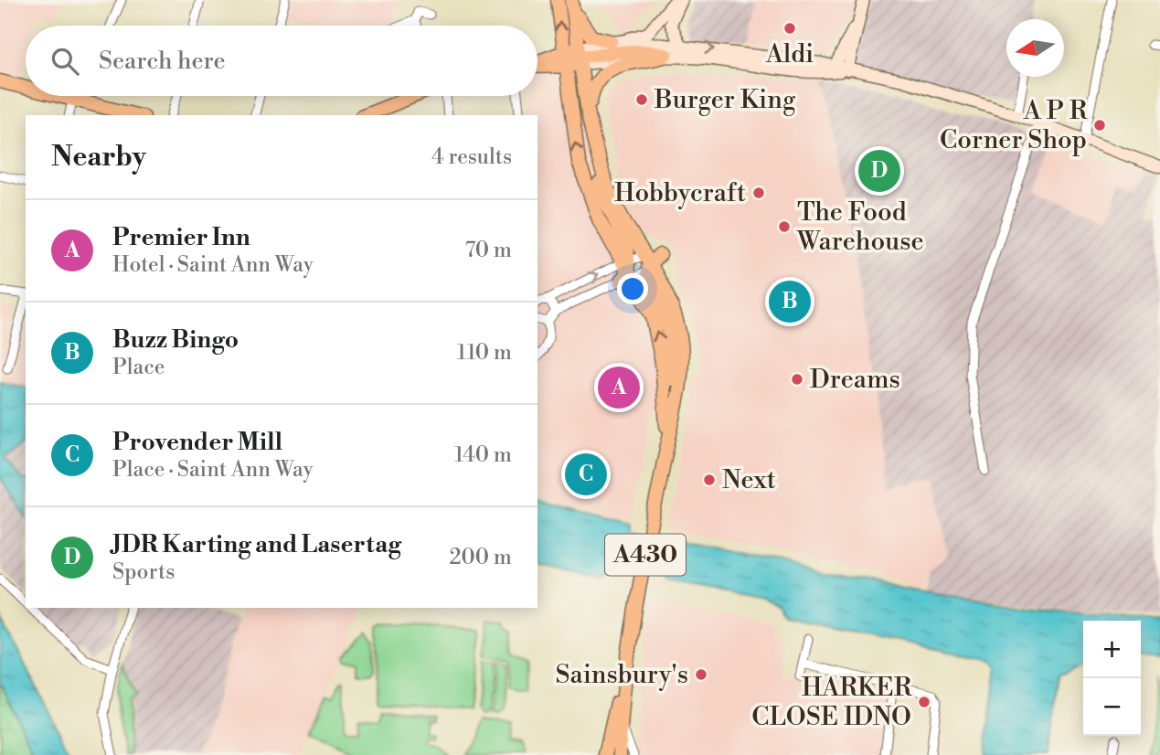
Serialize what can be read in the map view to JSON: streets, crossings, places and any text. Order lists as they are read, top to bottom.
{
  "streets": {
    "main road": ["A430"]
  },
  "places": [
    "Aldi",
    "Burger King",
    "A P R Corner Shop",
    "Hobbycraft",
    "The Food Warehouse",
    "Dreams",
    "Next",
    "Sainsbury's",
    "HARKER CLOSE IDNO"
  ],
  "north": "left",
  "page": {
    "search": "Search here",
    "heading": ["Nearby", "4 results"],
    "pins": [
      "D",
      "B",
      "A",
      "C"
    ],
    "list": [
      {
        "mark": "A",
        "name": "Premier Inn",
        "note": "Hotel · Saint Ann Way",
        "value": "70 m"
      },
      {
        "mark": "B",
        "name": "Buzz Bingo",
        "note": "Place",
        "value": "110 m"
      },
      {
        "mark": "C",
        "name": "Provender Mill",
        "note": "Place · Saint Ann Way",
        "value": "140 m"
      },
      {
        "mark": "D",
        "name": "JDR Karting and Lasertag",
        "note": "Sports",
        "value": "200 m"
      }
    ],
    "map_buttons": ["+", "−"]
  }
}
